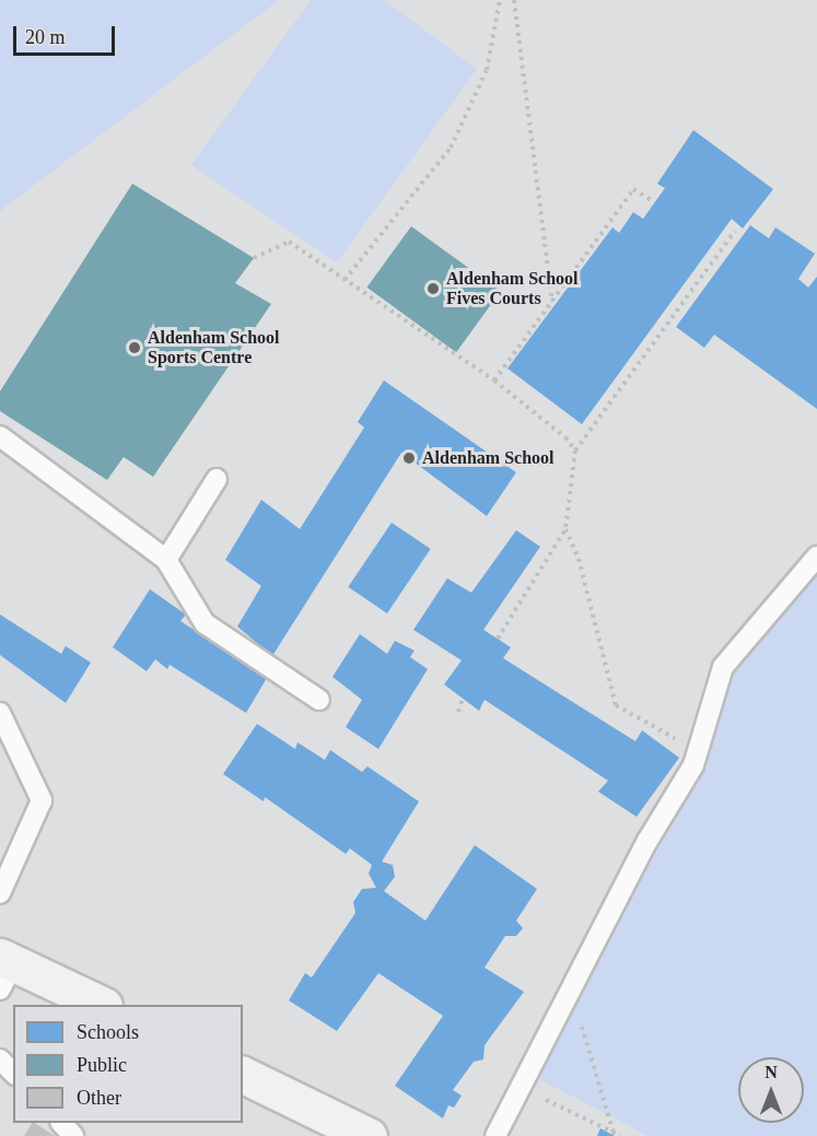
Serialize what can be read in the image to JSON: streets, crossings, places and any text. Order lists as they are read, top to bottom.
{
  "places": ["Aldenham School Fives Courts", "Aldenham School Sports Centre", "Aldenham School"],
  "legend": ["Schools", "Public", "Other"],
  "scale_bar": "20 m",
  "north": "top"
}
